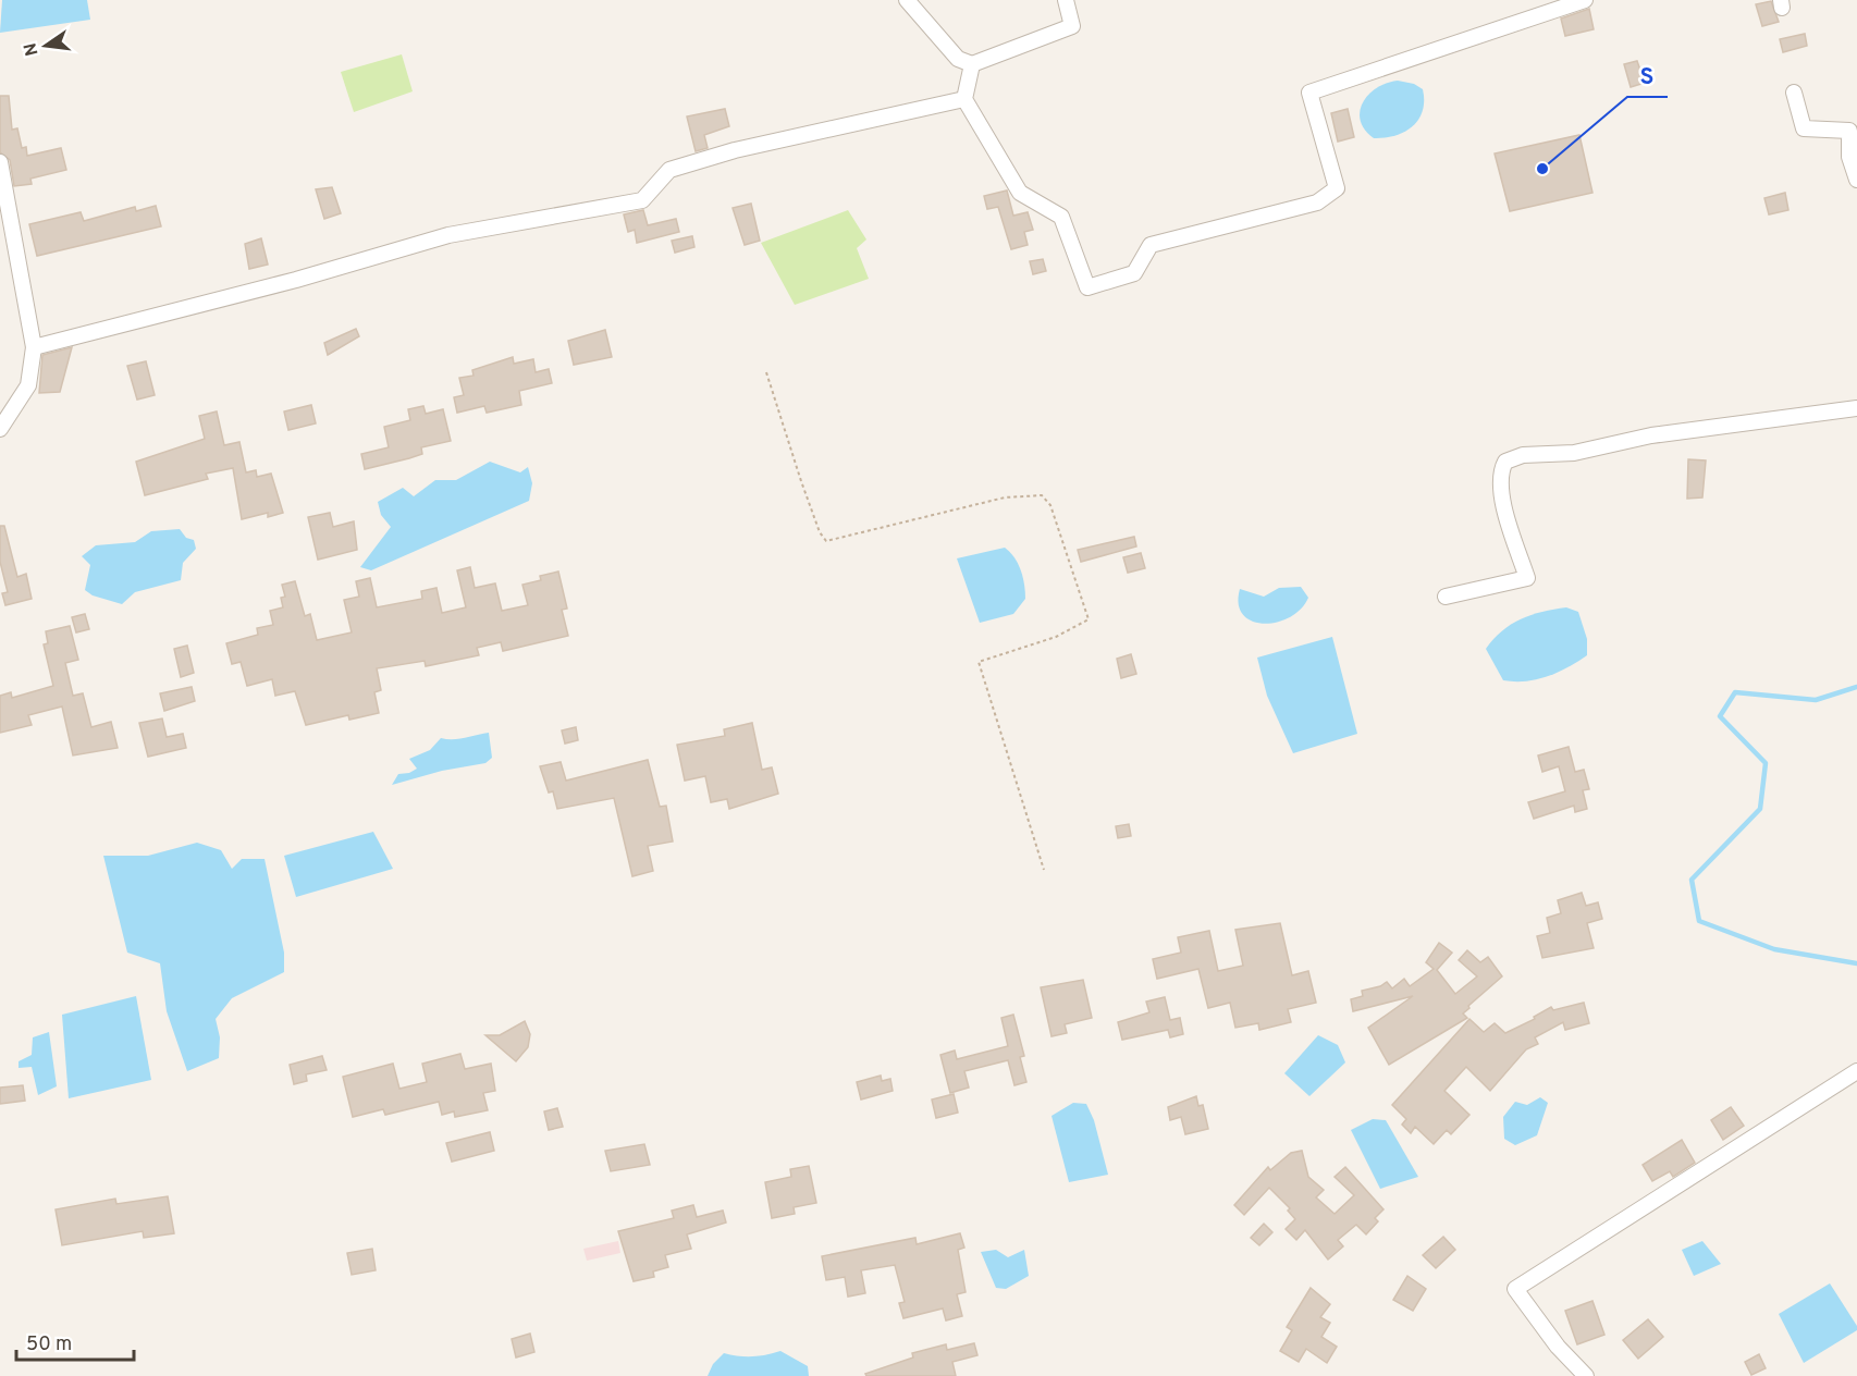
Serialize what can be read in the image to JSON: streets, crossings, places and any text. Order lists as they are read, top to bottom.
{
  "places": ["S"],
  "scale_bar": "50 m",
  "north": "left"
}
